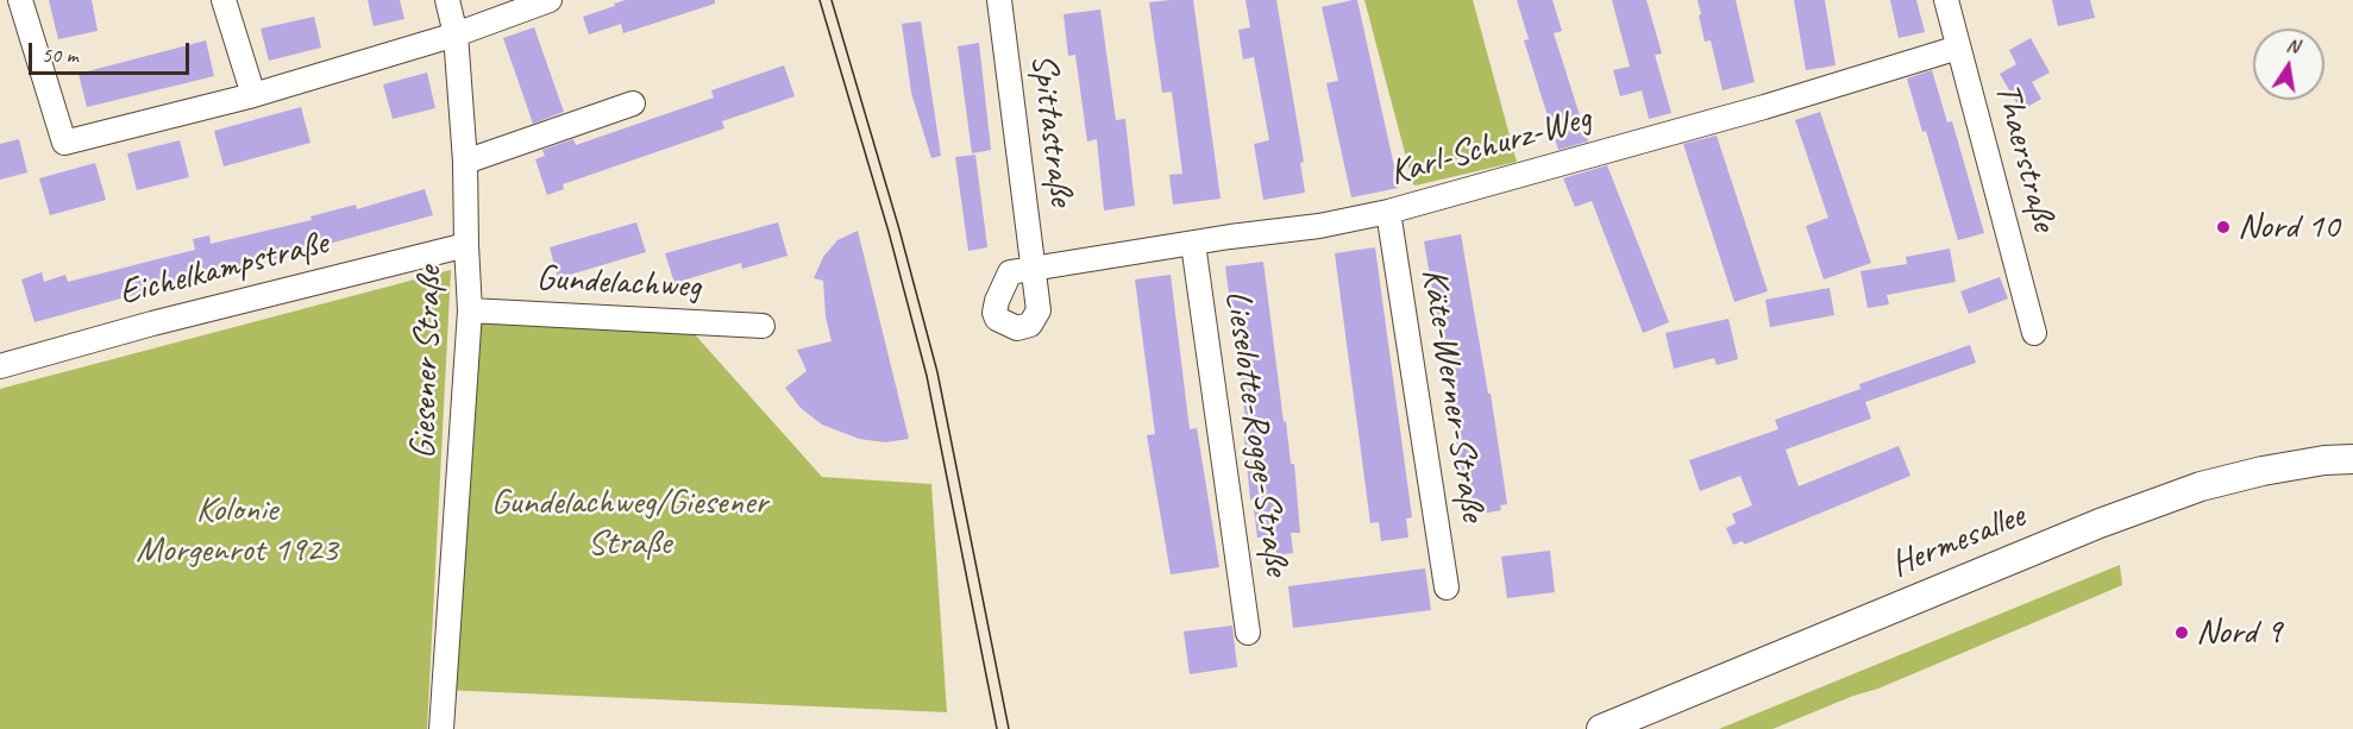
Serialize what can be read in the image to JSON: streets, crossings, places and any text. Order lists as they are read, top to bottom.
{
  "streets": {
    "main road": ["Hermesallee"],
    "street": [
      "Spittastraße",
      "Karl-Schurz-Weg",
      "Thaerstraße",
      "Eichelkampstraße",
      "Gundelachweg",
      "Giesener Straße",
      "Käte-Werner-Straße",
      "Lieselotte-Rogge-Straße"
    ]
  },
  "crossings": [
    ["Spittastraße", "Karl-Schurz-Weg"],
    ["Karl-Schurz-Weg", "Thaerstraße"],
    ["Karl-Schurz-Weg", "Käte-Werner-Straße"],
    ["Karl-Schurz-Weg", "Lieselotte-Rogge-Straße"],
    ["Eichelkampstraße", "Giesener Straße"],
    ["Gundelachweg", "Giesener Straße"]
  ],
  "parks": ["Gundelachweg/Giesener Straße", "Kolonie Morgenrot 1923"],
  "places": ["Nord 10", "Nord 9"],
  "scale_bar": "50 m",
  "north": "top"
}
